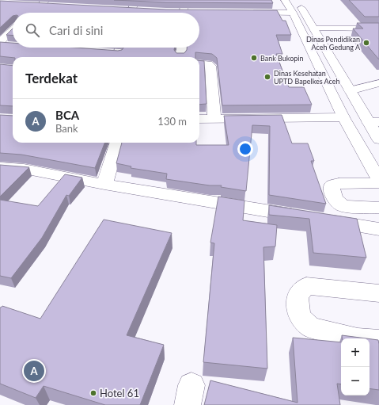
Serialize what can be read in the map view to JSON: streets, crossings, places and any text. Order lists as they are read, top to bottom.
{
  "places": [
    "Dinas Pendidikan Aceh Gedung A",
    "Bank Bukopin",
    "Dinas Kesehatan UPTD Bapelkes Aceh",
    "Hotel 61"
  ],
  "page": {
    "search": "Cari di sini",
    "heading": "Terdekat",
    "list": [
      {
        "mark": "A",
        "name": "BCA",
        "note": "Bank",
        "value": "130 m"
      }
    ],
    "map_buttons": ["+", "−"],
    "pins": "A"
  }
}
